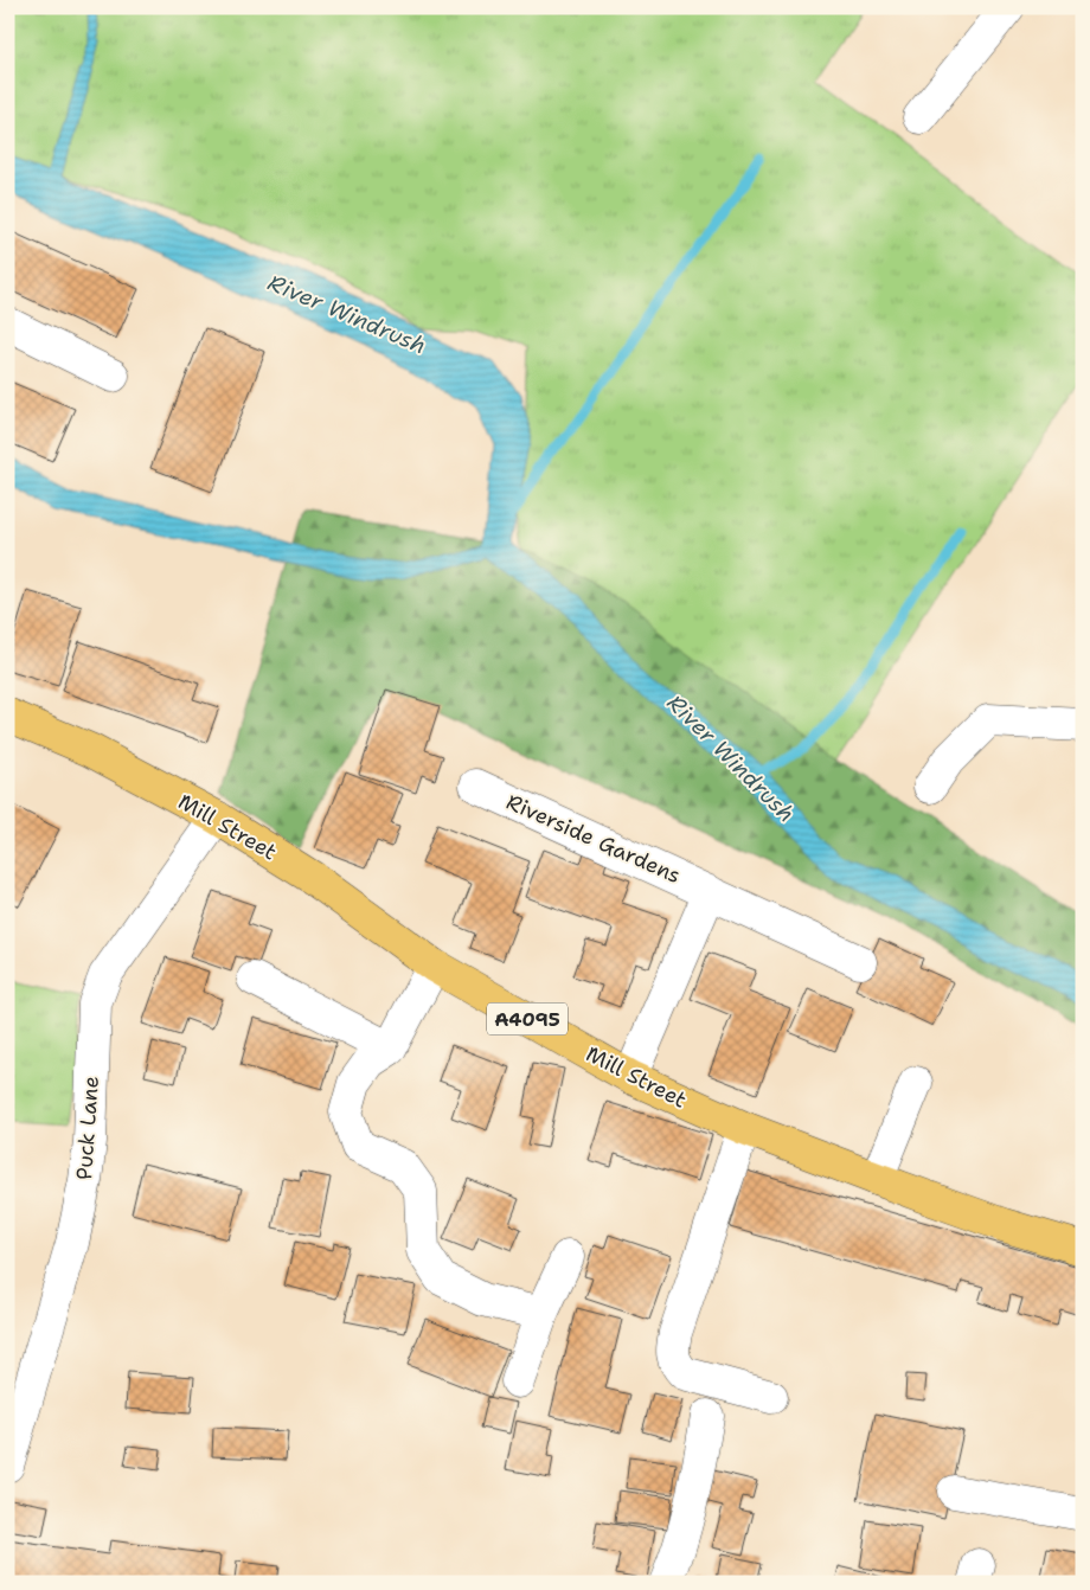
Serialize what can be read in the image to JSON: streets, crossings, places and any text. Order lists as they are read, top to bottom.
{
  "streets": {
    "main road": ["Mill Street", "A4095"],
    "street": ["Riverside Gardens", "Puck Lane"]
  },
  "crossings": [
    ["Mill Street", "Puck Lane"]
  ],
  "water": ["River Windrush"]
}
